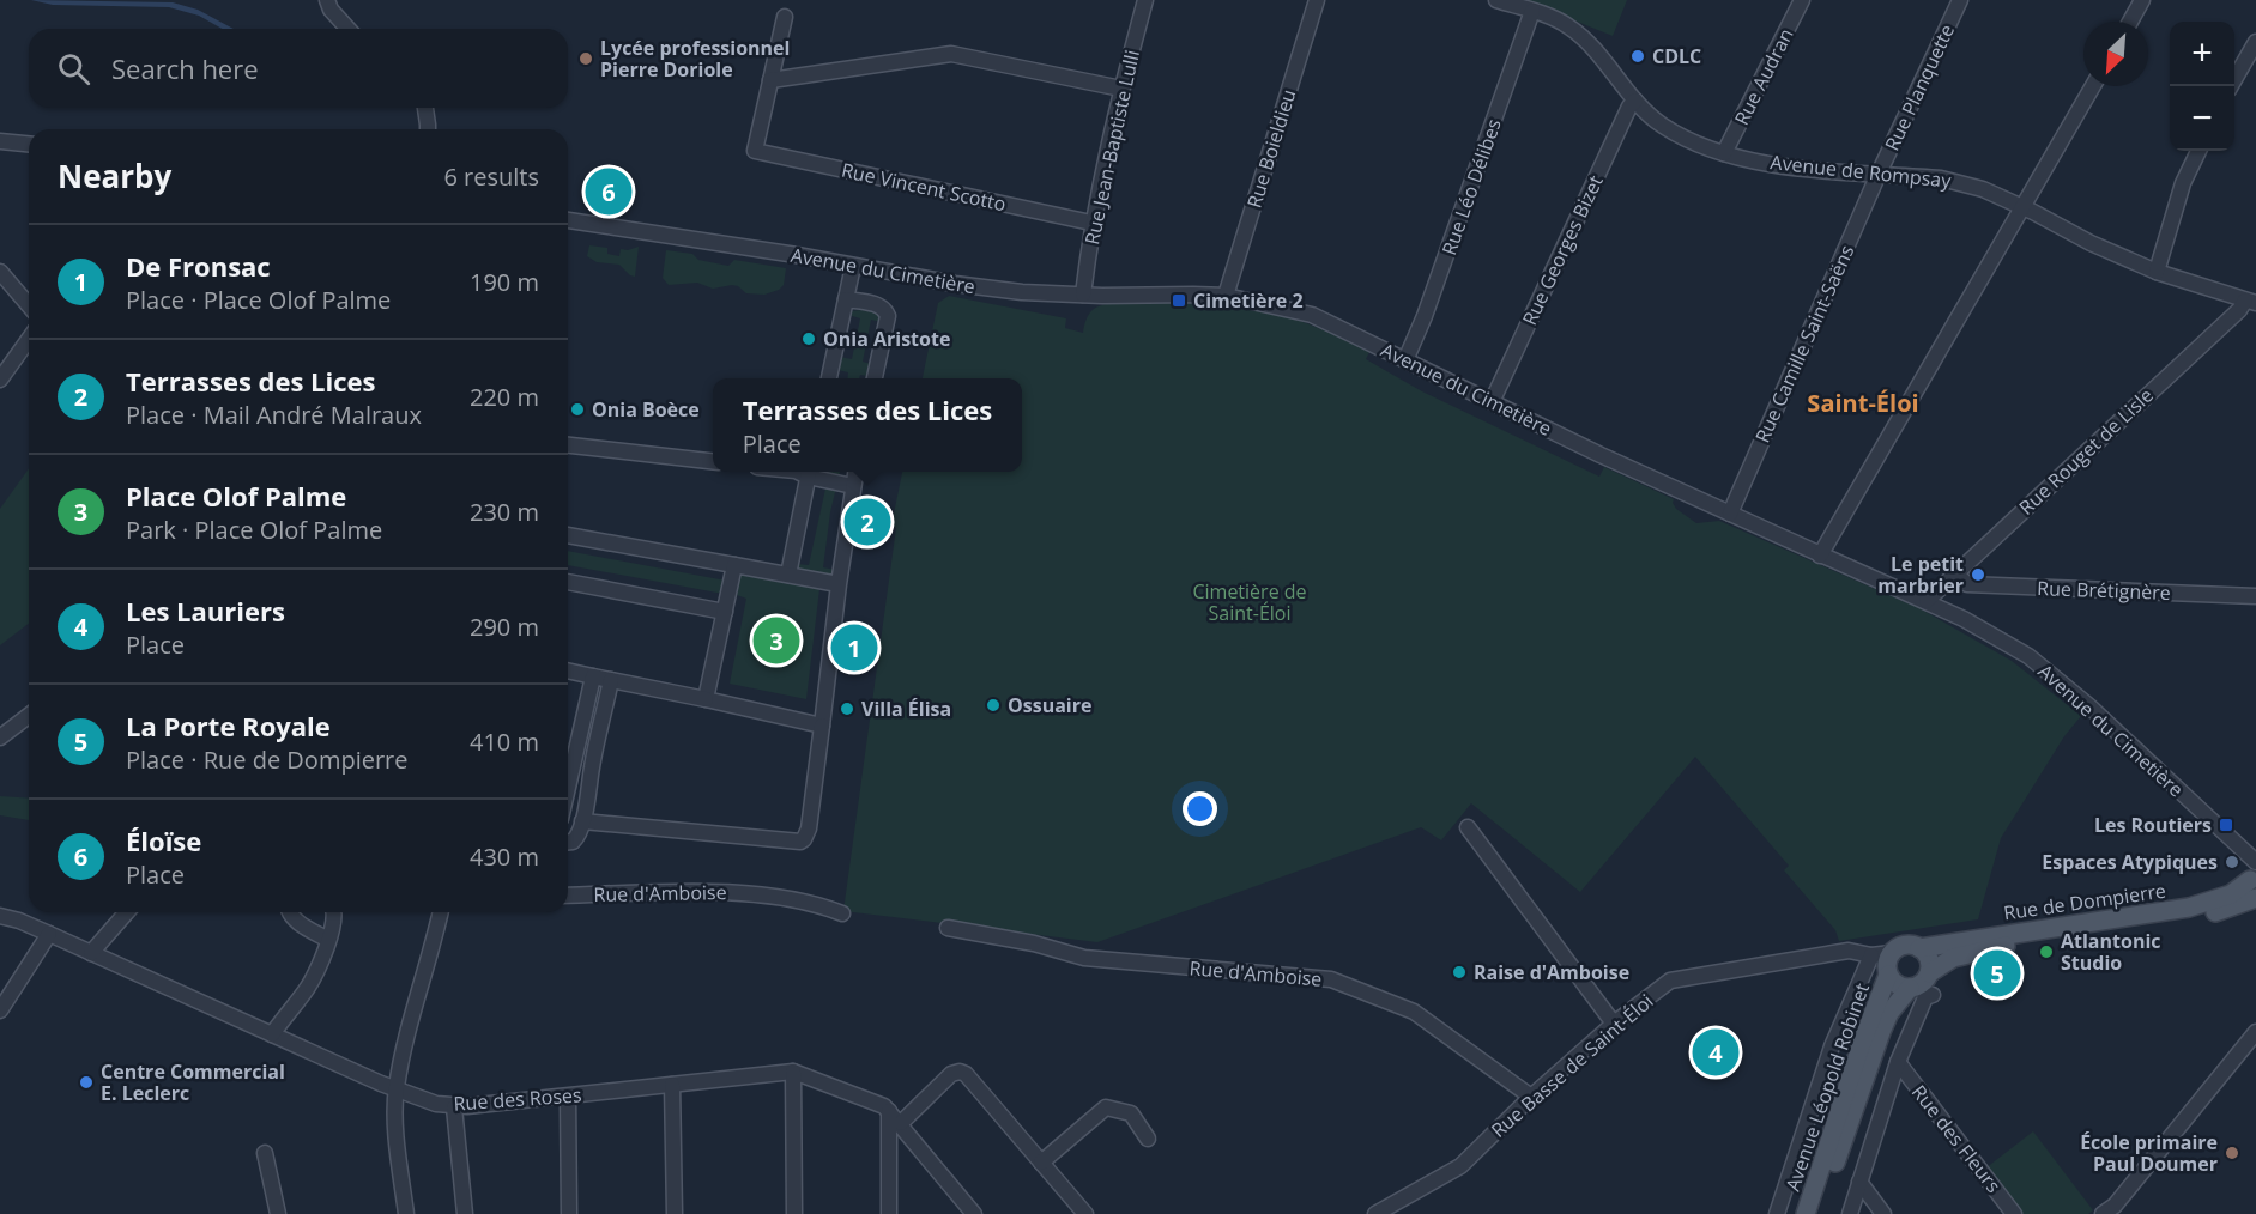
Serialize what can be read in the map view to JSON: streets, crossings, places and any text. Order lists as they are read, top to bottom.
{
  "streets": {
    "main road": ["Rue de Dompierre", "Avenue Léopold Robinet"],
    "street": [
      "Rue Audran",
      "Rue Planquette",
      "Rue Jean-Baptiste Lulli",
      "Rue Boieldieu",
      "Avenue de Rompsay",
      "Rue Vincent Scotto",
      "Rue Léo Délibes",
      "Rue Georges Bizet",
      "Avenue du Cimetière",
      "Rue Camille Saint-Saëns",
      "Rue Rouget de Lisle",
      "Rue Brétignère",
      "Rue d'Amboise",
      "Rue Basse de Saint-Éloi",
      "Rue des Roses",
      "Rue des Fleurs"
    ]
  },
  "crossings": [
    ["Rue Audran", "Avenue de Rompsay"],
    ["Rue Planquette", "Avenue de Rompsay"],
    ["Rue Planquette", "Rue Camille Saint-Saëns"],
    ["Rue Jean-Baptiste Lulli", "Rue Vincent Scotto"],
    ["Rue Jean-Baptiste Lulli", "Avenue du Cimetière"],
    ["Rue Boieldieu", "Avenue du Cimetière"],
    ["Avenue de Rompsay", "Rue Léo Délibes"],
    ["Avenue de Rompsay", "Rue Georges Bizet"],
    ["Avenue de Rompsay", "Rue Camille Saint-Saëns"],
    ["Avenue de Rompsay", "Rue Rouget de Lisle"],
    ["Rue Léo Délibes", "Avenue du Cimetière"],
    ["Rue Georges Bizet", "Avenue du Cimetière"],
    ["Avenue du Cimetière", "Rue Camille Saint-Saëns"],
    ["Avenue du Cimetière", "Rue Rouget de Lisle"],
    ["Avenue du Cimetière", "Rue de Dompierre"],
    ["Rue Rouget de Lisle", "Rue Brétignère"],
    ["Rue d'Amboise", "Rue Basse de Saint-Éloi"],
    ["Rue de Dompierre", "Rue Basse de Saint-Éloi"],
    ["Rue de Dompierre", "Avenue Léopold Robinet"],
    ["Rue Basse de Saint-Éloi", "Avenue Léopold Robinet"]
  ],
  "districts": ["Saint-Éloi"],
  "parks": ["Cimetière de Saint-Éloi"],
  "places": {
    "other": [
      "CDLC",
      "Lycée professionnel Pierre Doriole",
      "Onia Aristote",
      "Onia Boèce",
      "Le petit marbrier",
      "Ossuaire",
      "Villa Élisa",
      "Espaces Atypiques",
      "Atlantonic Studio",
      "Raise d'Amboise",
      "Centre Commercial E. Leclerc",
      "École primaire Paul Doumer"
    ],
    "transit": ["Cimetière 2", "Les Routiers"]
  },
  "north": "bottom left",
  "page": {
    "map_buttons": ["+", "−"],
    "search": "Search here",
    "heading": ["Nearby", "6 results"],
    "pins": [
      "6",
      "2",
      "3",
      "1",
      "5",
      "4"
    ],
    "list": [
      {
        "mark": "1",
        "name": "De Fronsac",
        "note": "Place · Place Olof Palme",
        "value": "190 m"
      },
      {
        "mark": "2",
        "name": "Terrasses des Lices",
        "note": "Place · Mail André Malraux",
        "value": "220 m"
      },
      {
        "mark": "3",
        "name": "Place Olof Palme",
        "note": "Park · Place Olof Palme",
        "value": "230 m"
      },
      {
        "mark": "4",
        "name": "Les Lauriers",
        "note": "Place",
        "value": "290 m"
      },
      {
        "mark": "5",
        "name": "La Porte Royale",
        "note": "Place · Rue de Dompierre",
        "value": "410 m"
      },
      {
        "mark": "6",
        "name": "Éloïse",
        "note": "Place",
        "value": "430 m"
      }
    ],
    "popup": ["Terrasses des Lices", "Place"]
  }
}
